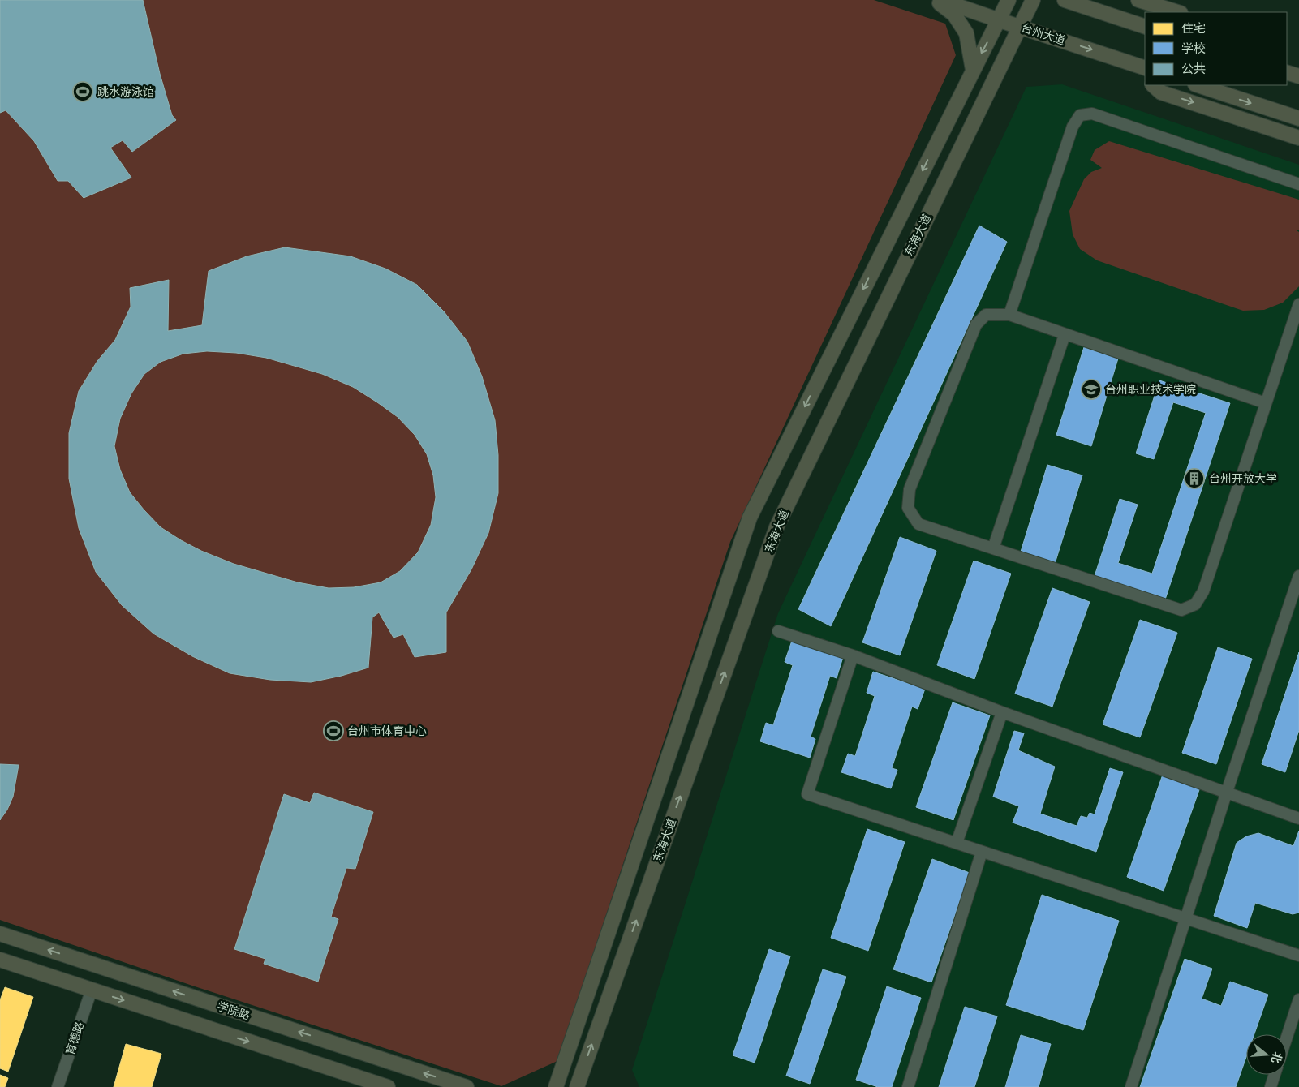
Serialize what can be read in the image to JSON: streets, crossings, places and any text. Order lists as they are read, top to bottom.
{
  "streets": {
    "main road": ["台州大道", "东海大道", "学院路"],
    "street": ["育德路"]
  },
  "crossings": [
    ["台州大道", "东海大道"]
  ],
  "places": {
    "sports": ["跳水游泳馆", "台州市体育中心"],
    "school or university": ["台州职业技术学院"],
    "building": ["台州开放大学"]
  },
  "legend": ["住宅", "学校", "公共"],
  "north": "right"
}
